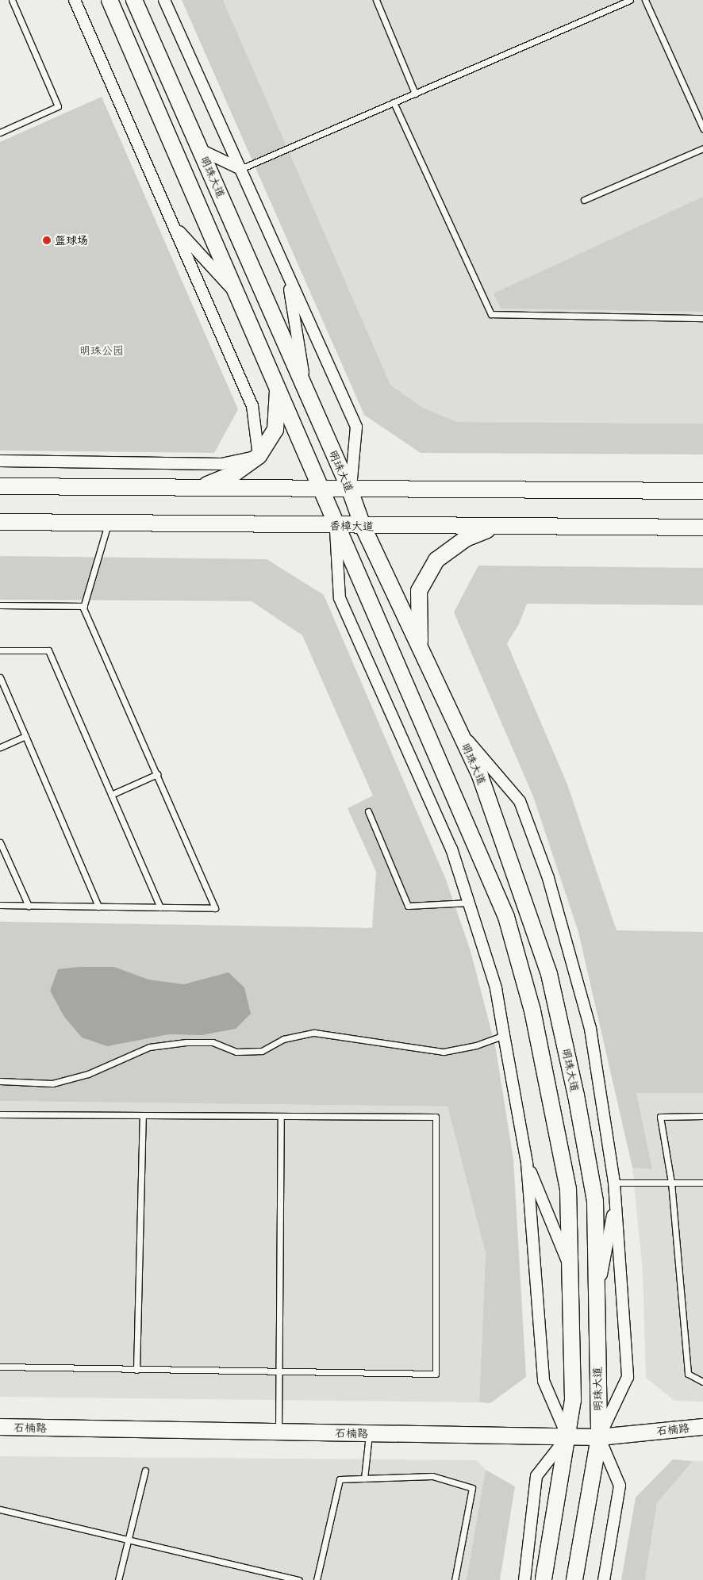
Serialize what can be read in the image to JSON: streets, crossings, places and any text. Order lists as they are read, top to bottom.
{
  "streets": {
    "main road": ["明珠大道", "香樟大道", "石楠路"]
  },
  "crossings": [
    ["明珠大道", "香樟大道"],
    ["明珠大道", "石楠路"]
  ],
  "parks": ["明珠公园"],
  "places": ["篮球场"]
}
